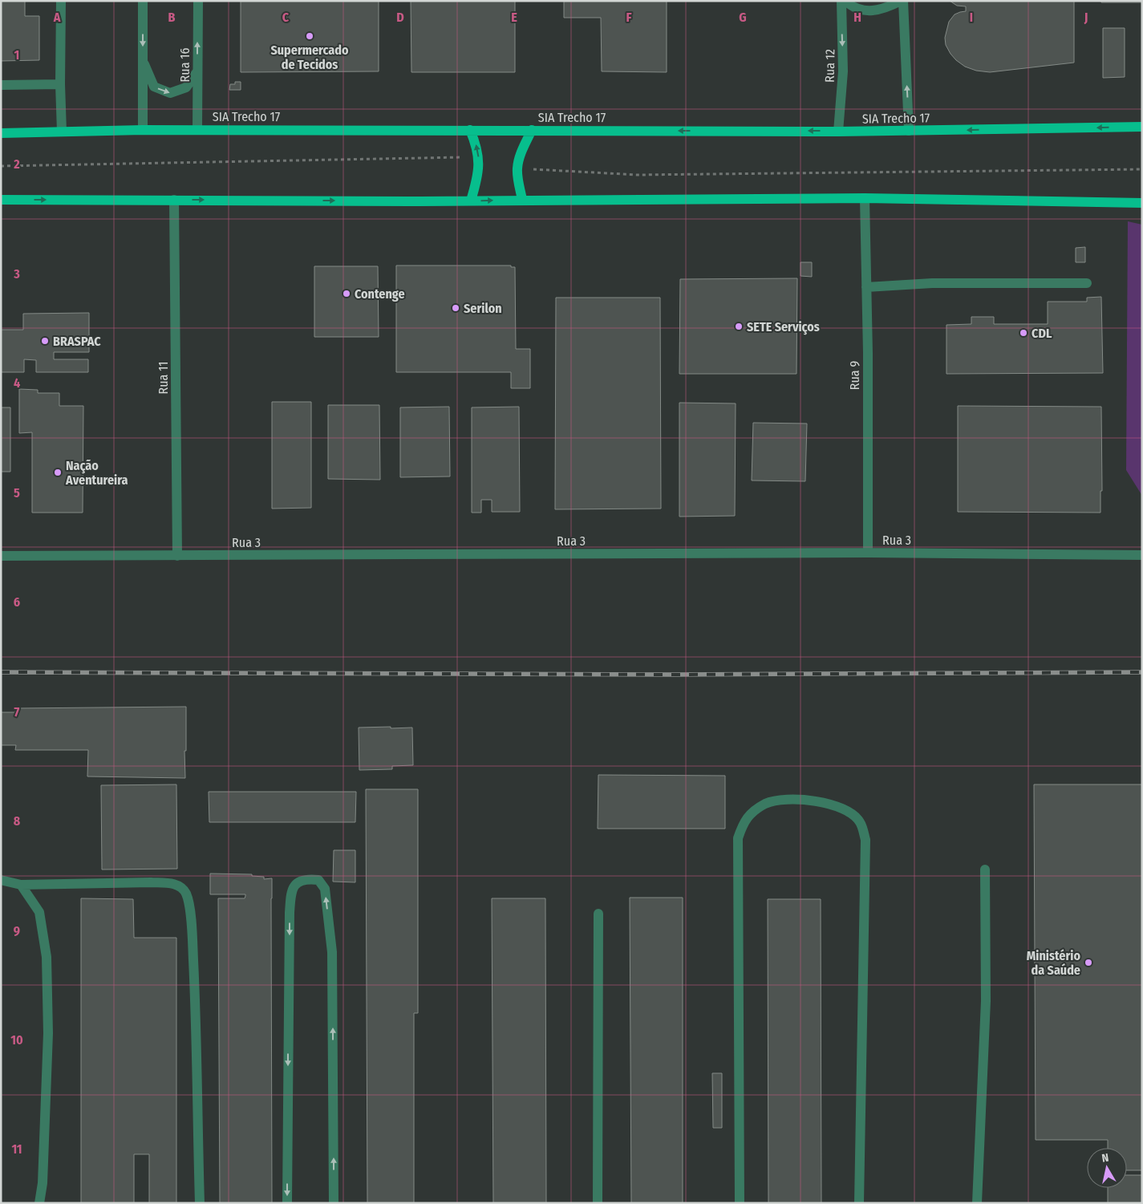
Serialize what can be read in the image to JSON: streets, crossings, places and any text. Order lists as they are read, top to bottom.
{
  "streets": {
    "main road": ["SIA Trecho 17"],
    "street": [
      "Rua 16",
      "Rua 12",
      "Rua 9",
      "Rua 11",
      "Rua 3"
    ]
  },
  "crossings": [
    ["Rua 16", "SIA Trecho 17"],
    ["Rua 12", "SIA Trecho 17"],
    ["Rua 9", "Rua 3"],
    ["Rua 11", "Rua 3"]
  ],
  "places": [
    "Supermercado de Tecidos",
    "Contenge",
    "Serilon",
    "SETE Serviços",
    "CDL",
    "BRASPAC",
    "Nação Aventureira",
    "Ministério da Saúde"
  ],
  "north": "top",
  "grid": {
    "columns": [
      "A",
      "B",
      "C",
      "D",
      "E",
      "F",
      "G",
      "H",
      "I",
      "J"
    ],
    "rows": [
      "1",
      "2",
      "3",
      "4",
      "5",
      "6",
      "7",
      "8",
      "9",
      "10",
      "11"
    ]
  }
}
